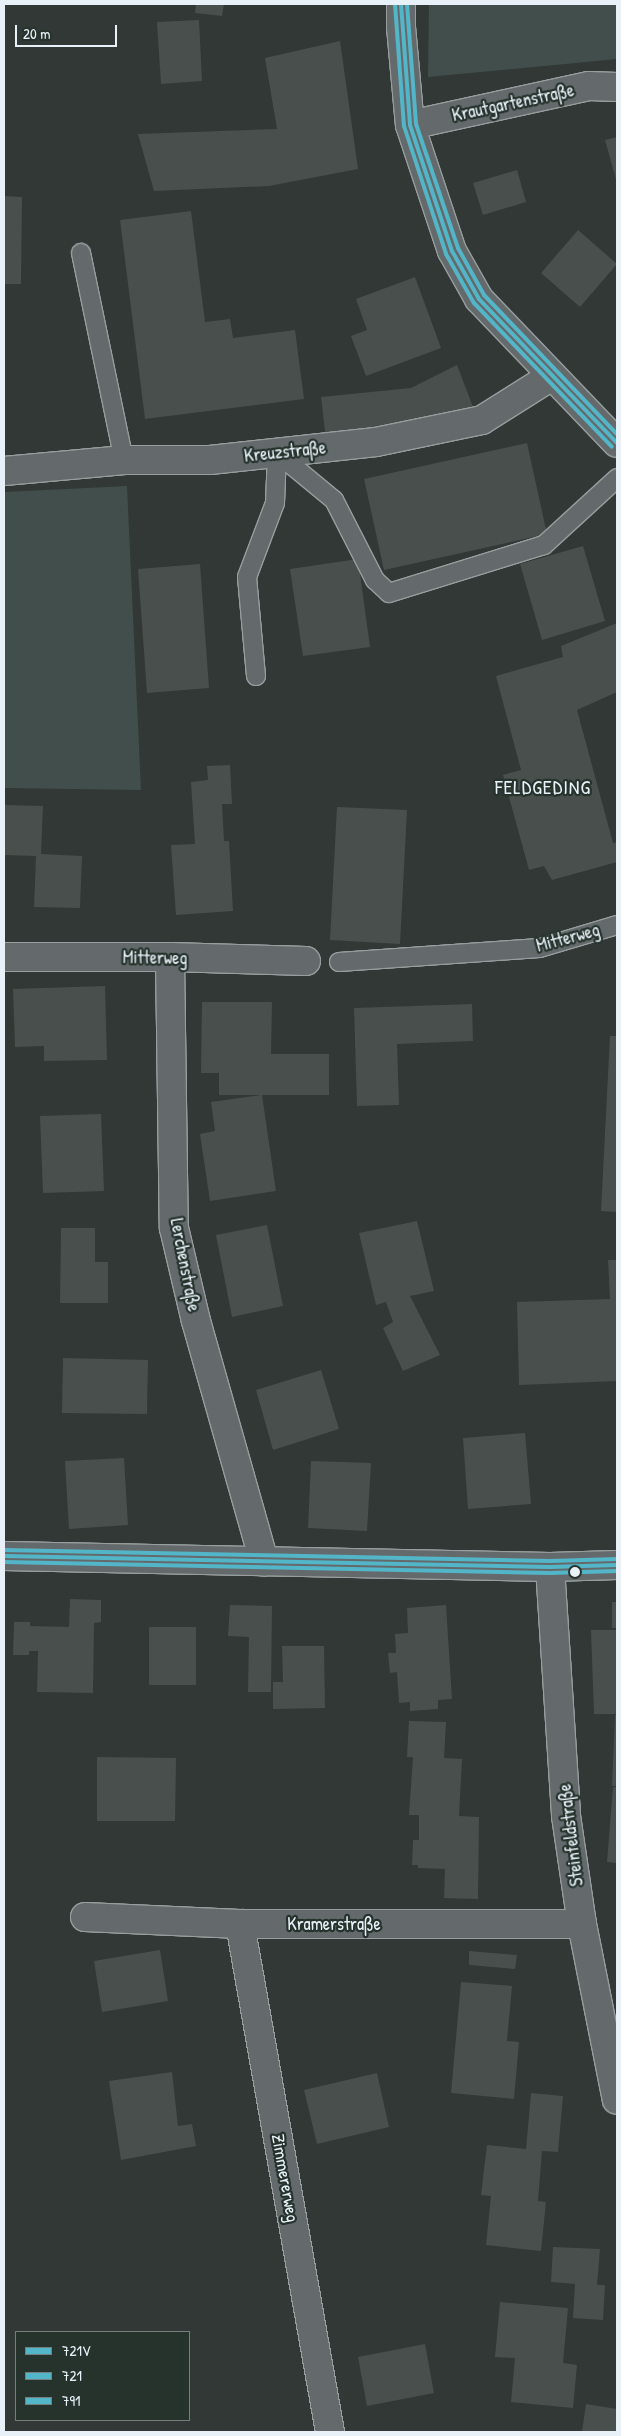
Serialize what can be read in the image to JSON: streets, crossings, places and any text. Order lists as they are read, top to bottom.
{
  "streets": {
    "street": [
      "Krautgartenstraße",
      "Kreuzstraße",
      "Mitterweg",
      "Lerchenstraße",
      "Steinfeldstraße",
      "Kramerstraße",
      "Zimmererweg"
    ]
  },
  "crossings": [
    ["Mitterweg", "Lerchenstraße"],
    ["Steinfeldstraße", "Kramerstraße"],
    ["Kramerstraße", "Zimmererweg"]
  ],
  "districts": ["FELDGEDING"],
  "lines": ["transit line 721V", "transit line 721", "transit line 791"],
  "legend": ["721V", "721", "791"],
  "scale_bar": "20 m"
}
